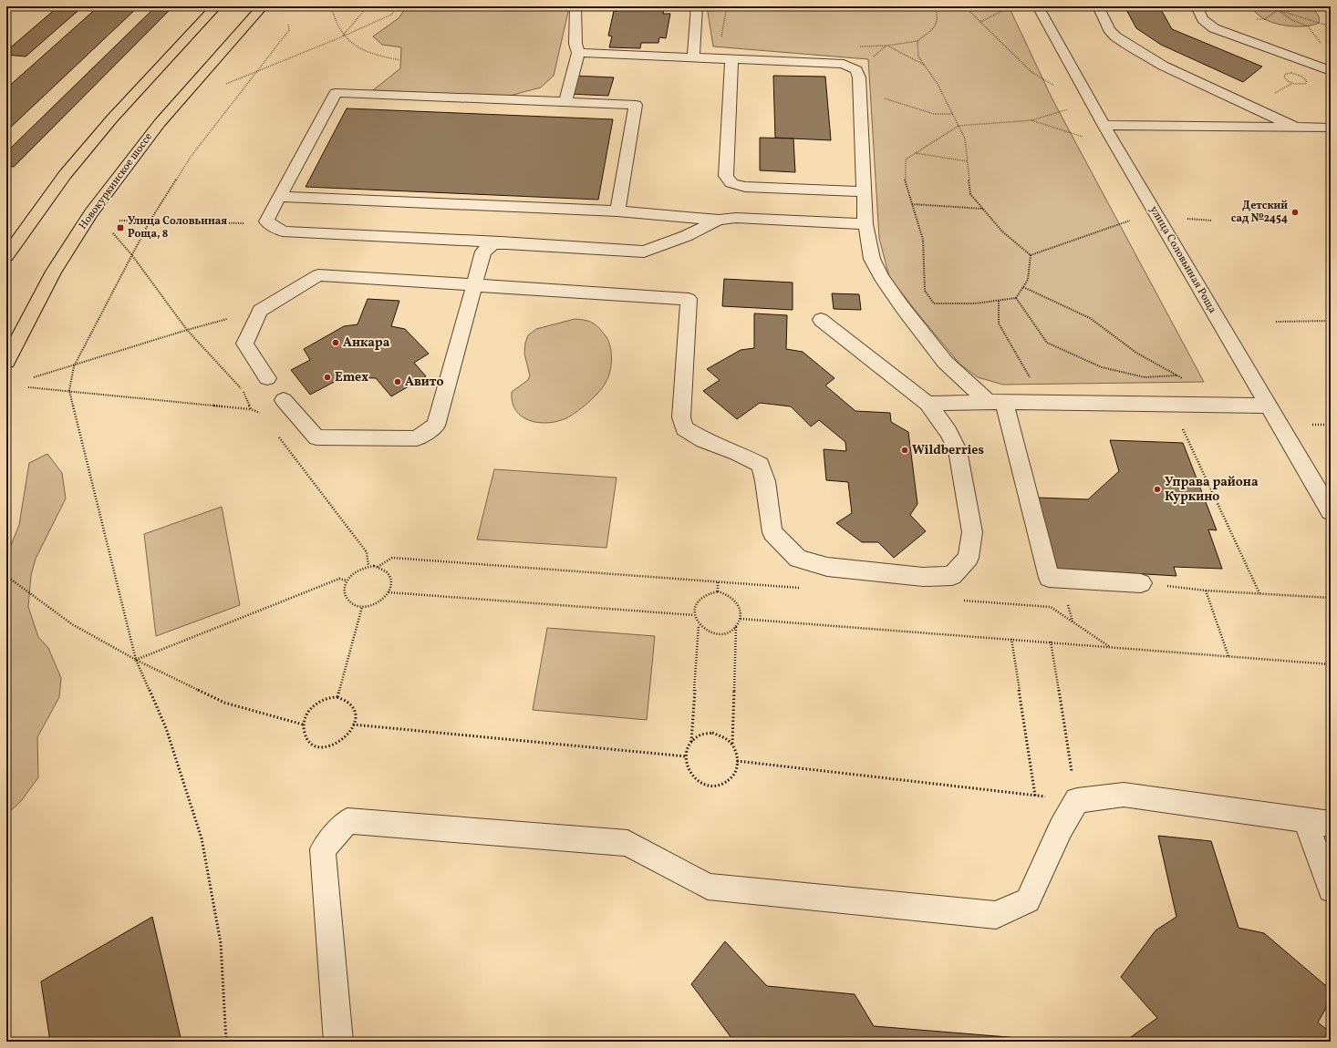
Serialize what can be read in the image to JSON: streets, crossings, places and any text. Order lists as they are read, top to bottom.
{
  "streets": {
    "main road": ["Новокуркинское шоссе"],
    "street": ["улица Соловьиная Роща"]
  },
  "places": {
    "other": [
      "Детский сад №2454",
      "Анкара",
      "Emex",
      "Авито",
      "Wildberries",
      "Управа района Куркино"
    ],
    "transit": ["Улица Соловьиная Роща, 8"]
  }
}
